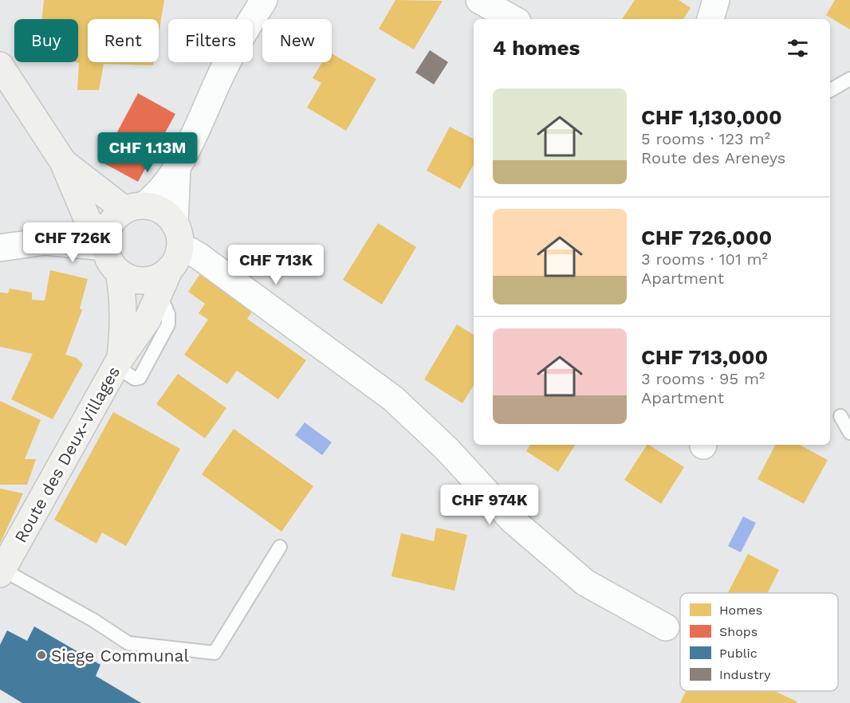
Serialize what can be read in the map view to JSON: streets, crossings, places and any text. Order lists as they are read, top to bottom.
{
  "streets": {
    "main road": ["Route des Deux-Villages"]
  },
  "places": ["Siege Communal"],
  "legend": [
    "Homes",
    "Shops",
    "Public",
    "Industry"
  ],
  "page": {
    "chip": [
      "Buy",
      "Rent",
      "Filters",
      "New"
    ],
    "heading": "4 homes",
    "list": [
      {
        "name": "CHF 1,130,000",
        "note": "5 rooms · 123 m² · Route des Areneys"
      },
      {
        "name": "CHF 726,000",
        "note": "3 rooms · 101 m² · Apartment"
      },
      {
        "name": "CHF 713,000",
        "note": "3 rooms · 95 m² · Apartment"
      }
    ],
    "price": [
      "CHF 1.13M",
      "CHF 726K",
      "CHF 713K",
      "CHF 974K"
    ]
  }
}
